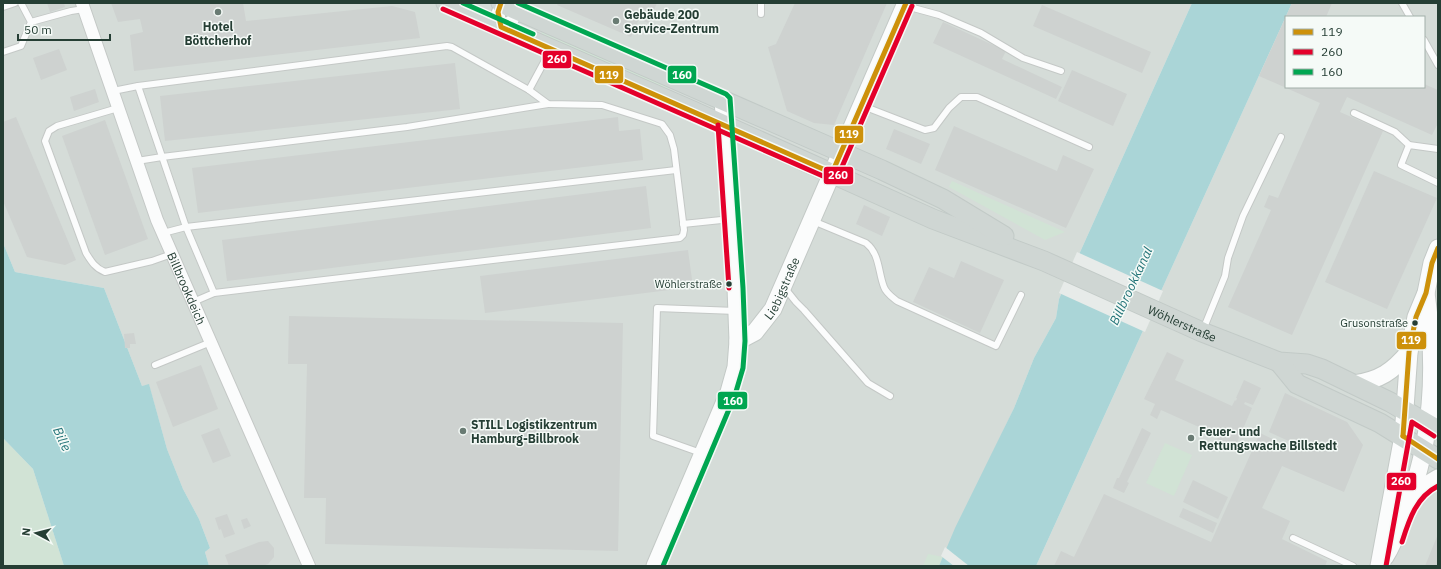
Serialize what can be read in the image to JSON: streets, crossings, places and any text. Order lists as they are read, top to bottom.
{
  "streets": {
    "main road": ["Wöhlerstraße"],
    "street": ["Liebigstraße", "Billbrookdeich"]
  },
  "crossings": [
    ["Liebigstraße", "Wöhlerstraße"]
  ],
  "water": ["Billbrookkanal", "Bille"],
  "places": [
    "Hotel Böttcherhof",
    "Gebäude 200 Service-Zentrum",
    "Wöhlerstraße",
    "Grusonstraße",
    "STILL Logistikzentrum Hamburg-Billbrook",
    "Feuer- und Rettungswache Billstedt"
  ],
  "lines": ["transit line 119", "transit line 160", "transit line 260"],
  "legend": ["119", "260", "160"],
  "scale_bar": "50 m",
  "north": "left"
}
